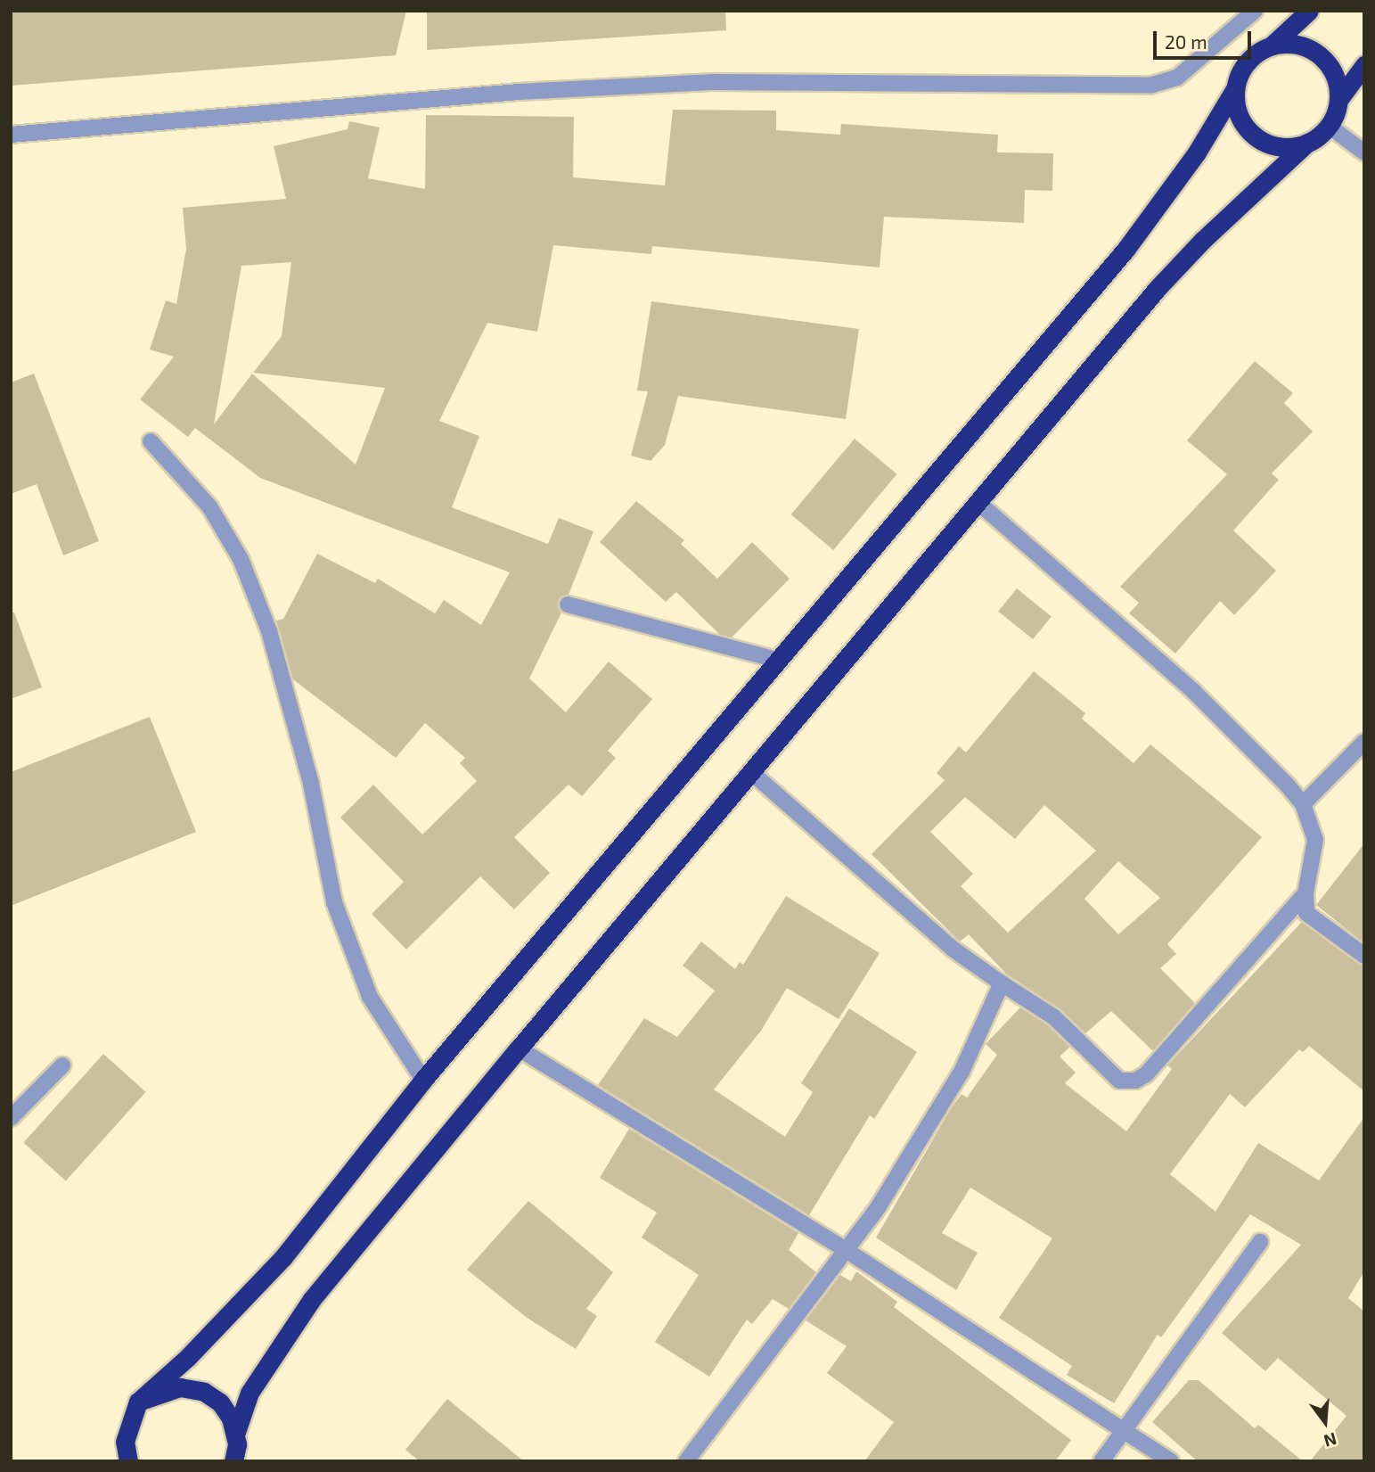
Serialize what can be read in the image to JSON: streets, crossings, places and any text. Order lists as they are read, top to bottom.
{
  "scale_bar": "20 m",
  "north": "bottom"
}
